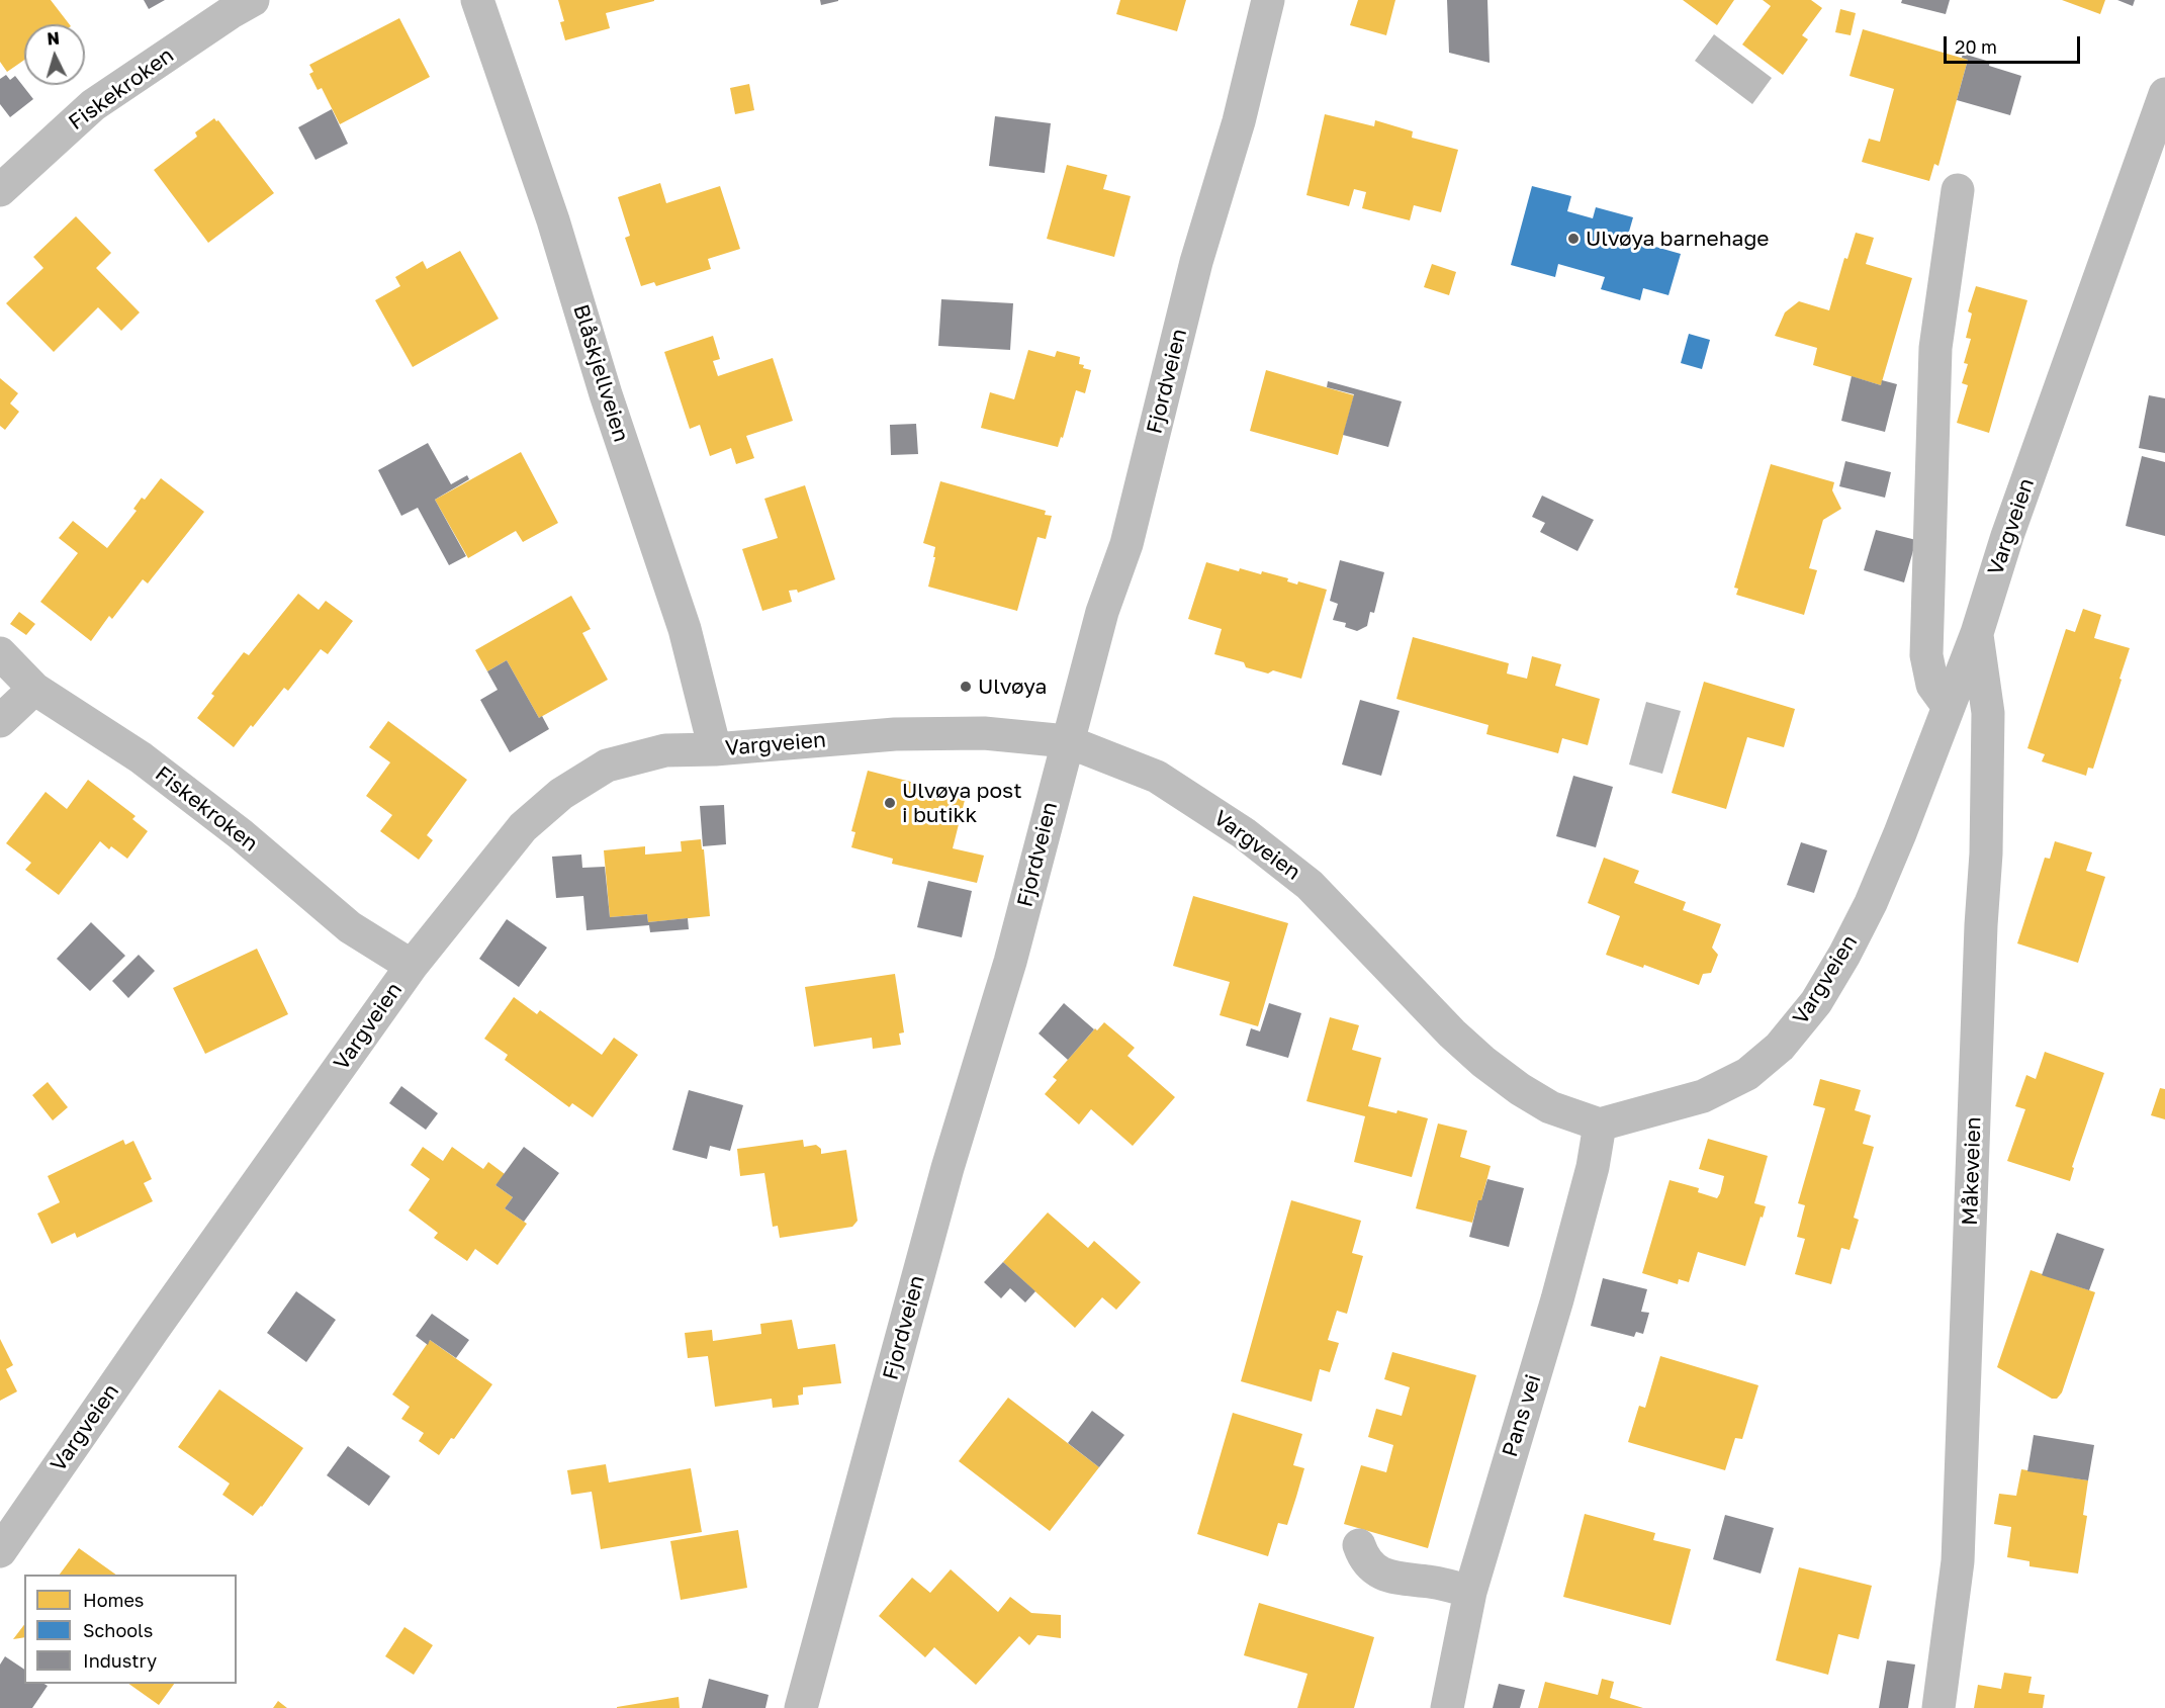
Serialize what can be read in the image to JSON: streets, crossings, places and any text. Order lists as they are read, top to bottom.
{
  "streets": {
    "street": [
      "Fiskekroken",
      "Blåskjellveien",
      "Fjordveien",
      "Vargveien",
      "Måkeveien",
      "Pans vei"
    ]
  },
  "crossings": [
    ["Fiskekroken", "Vargveien"],
    ["Blåskjellveien", "Vargveien"],
    ["Fjordveien", "Vargveien"],
    ["Vargveien", "Måkeveien"],
    ["Vargveien", "Pans vei"]
  ],
  "places": ["Ulvøya barnehage", "Ulvøya", "Ulvøya post i butikk"],
  "legend": ["Homes", "Schools", "Industry"],
  "scale_bar": "20 m",
  "north": "top"
}
